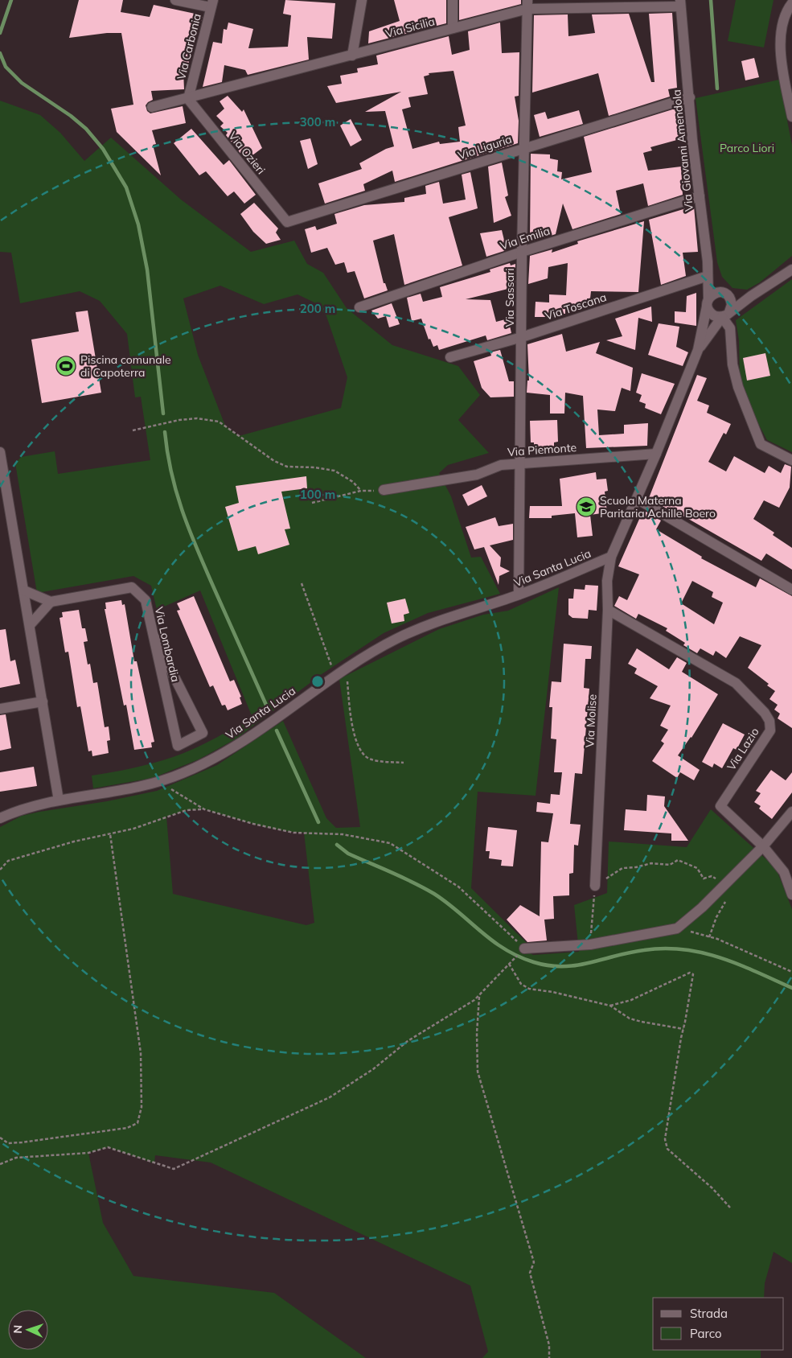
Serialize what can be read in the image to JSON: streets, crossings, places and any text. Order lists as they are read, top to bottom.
{
  "streets": {
    "street": [
      "Via Sicilia",
      "Via Carbonia",
      "Via Liguria",
      "Via Giovanni Amendola",
      "Via Ozieri",
      "Via Emilia",
      "Via Sassari",
      "Via Toscana",
      "Via Piemonte",
      "Via Santa Lucia",
      "Via Lombardia",
      "Via Molise",
      "Via Lazio"
    ]
  },
  "crossings": [
    ["Via Sicilia", "Via Carbonia"],
    ["Via Sicilia", "Via Giovanni Amendola"],
    ["Via Sicilia", "Via Ozieri"],
    ["Via Sicilia", "Via Sassari"],
    ["Via Carbonia", "Via Ozieri"],
    ["Via Liguria", "Via Giovanni Amendola"],
    ["Via Liguria", "Via Ozieri"],
    ["Via Liguria", "Via Sassari"],
    ["Via Giovanni Amendola", "Via Emilia"],
    ["Via Giovanni Amendola", "Via Toscana"],
    ["Via Giovanni Amendola", "Via Piemonte"],
    ["Via Giovanni Amendola", "Via Santa Lucia"],
    ["Via Giovanni Amendola", "Via Molise"],
    ["Via Emilia", "Via Sassari"],
    ["Via Sassari", "Via Toscana"],
    ["Via Sassari", "Via Piemonte"],
    ["Via Sassari", "Via Santa Lucia"],
    ["Via Santa Lucia", "Via Molise"],
    ["Via Molise", "Via Lazio"]
  ],
  "parks": ["Parco Liori"],
  "places": {
    "sports": ["Piscina comunale di Capoterra"],
    "school or university": ["Scuola Materna Paritaria Achille Boero"]
  },
  "legend": ["Strada", "Parco"],
  "north": "left",
  "rings": ["300 m", "200 m", "100 m"]
}
